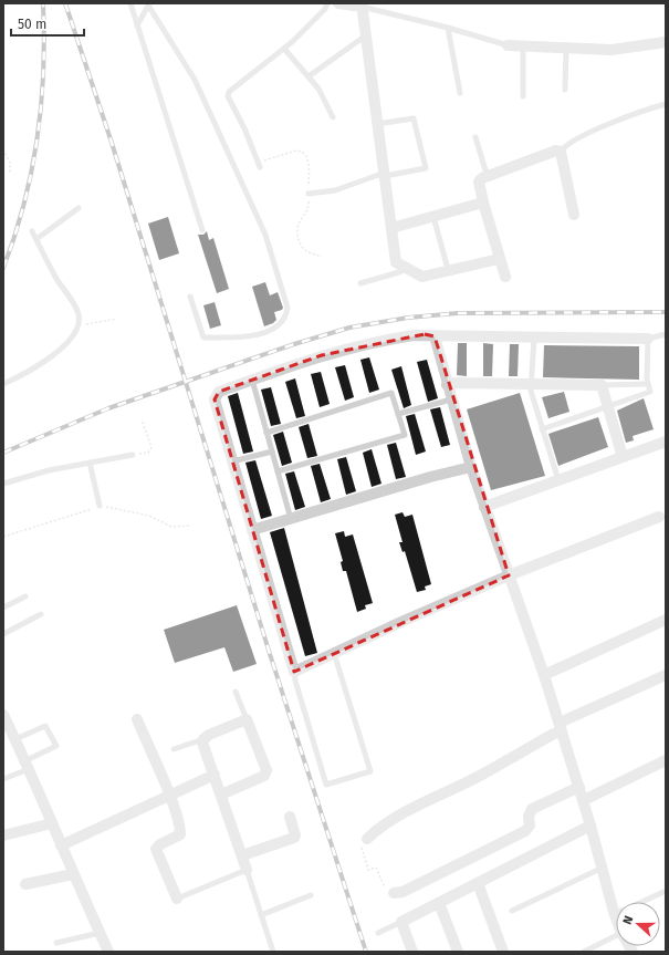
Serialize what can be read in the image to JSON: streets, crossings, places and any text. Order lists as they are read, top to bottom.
{
  "scale_bar": "50 m",
  "north": "left"
}
